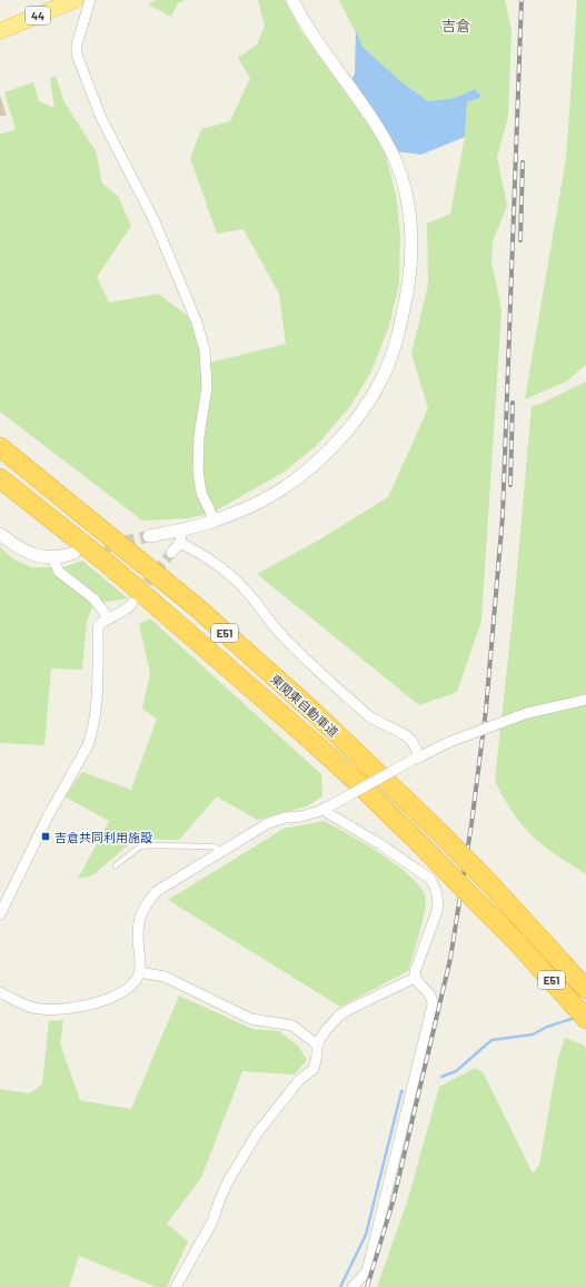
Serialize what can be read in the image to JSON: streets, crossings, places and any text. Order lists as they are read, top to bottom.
{
  "streets": {
    "highway": ["E51", "東関東自動車道"],
    "main road": ["44"]
  },
  "districts": ["吉倉"],
  "places": {
    "transit": ["吉倉共同利用施設"]
  }
}
